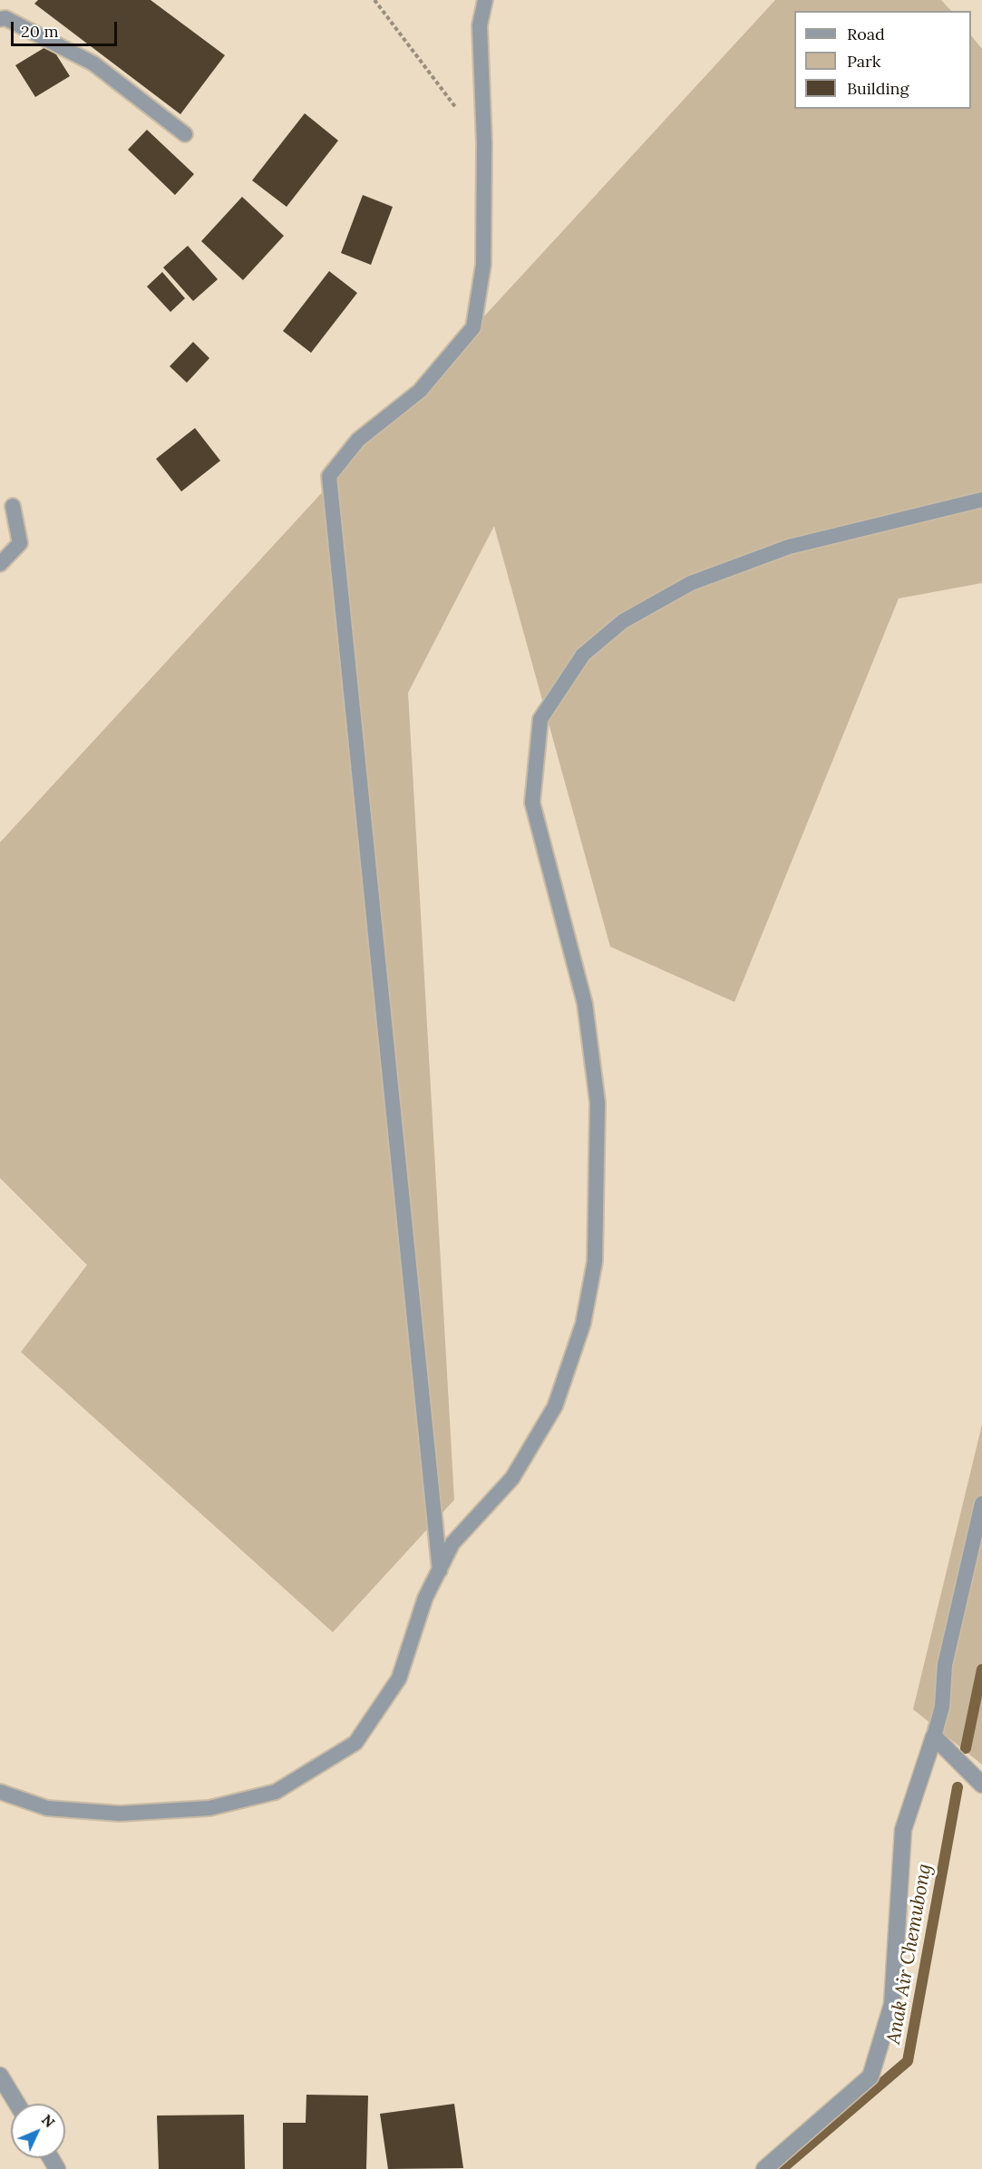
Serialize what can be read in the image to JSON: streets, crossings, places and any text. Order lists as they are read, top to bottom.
{
  "water": ["Anak Air Chemubong"],
  "legend": ["Road", "Park", "Building"],
  "scale_bar": "20 m",
  "north": "top right"
}
